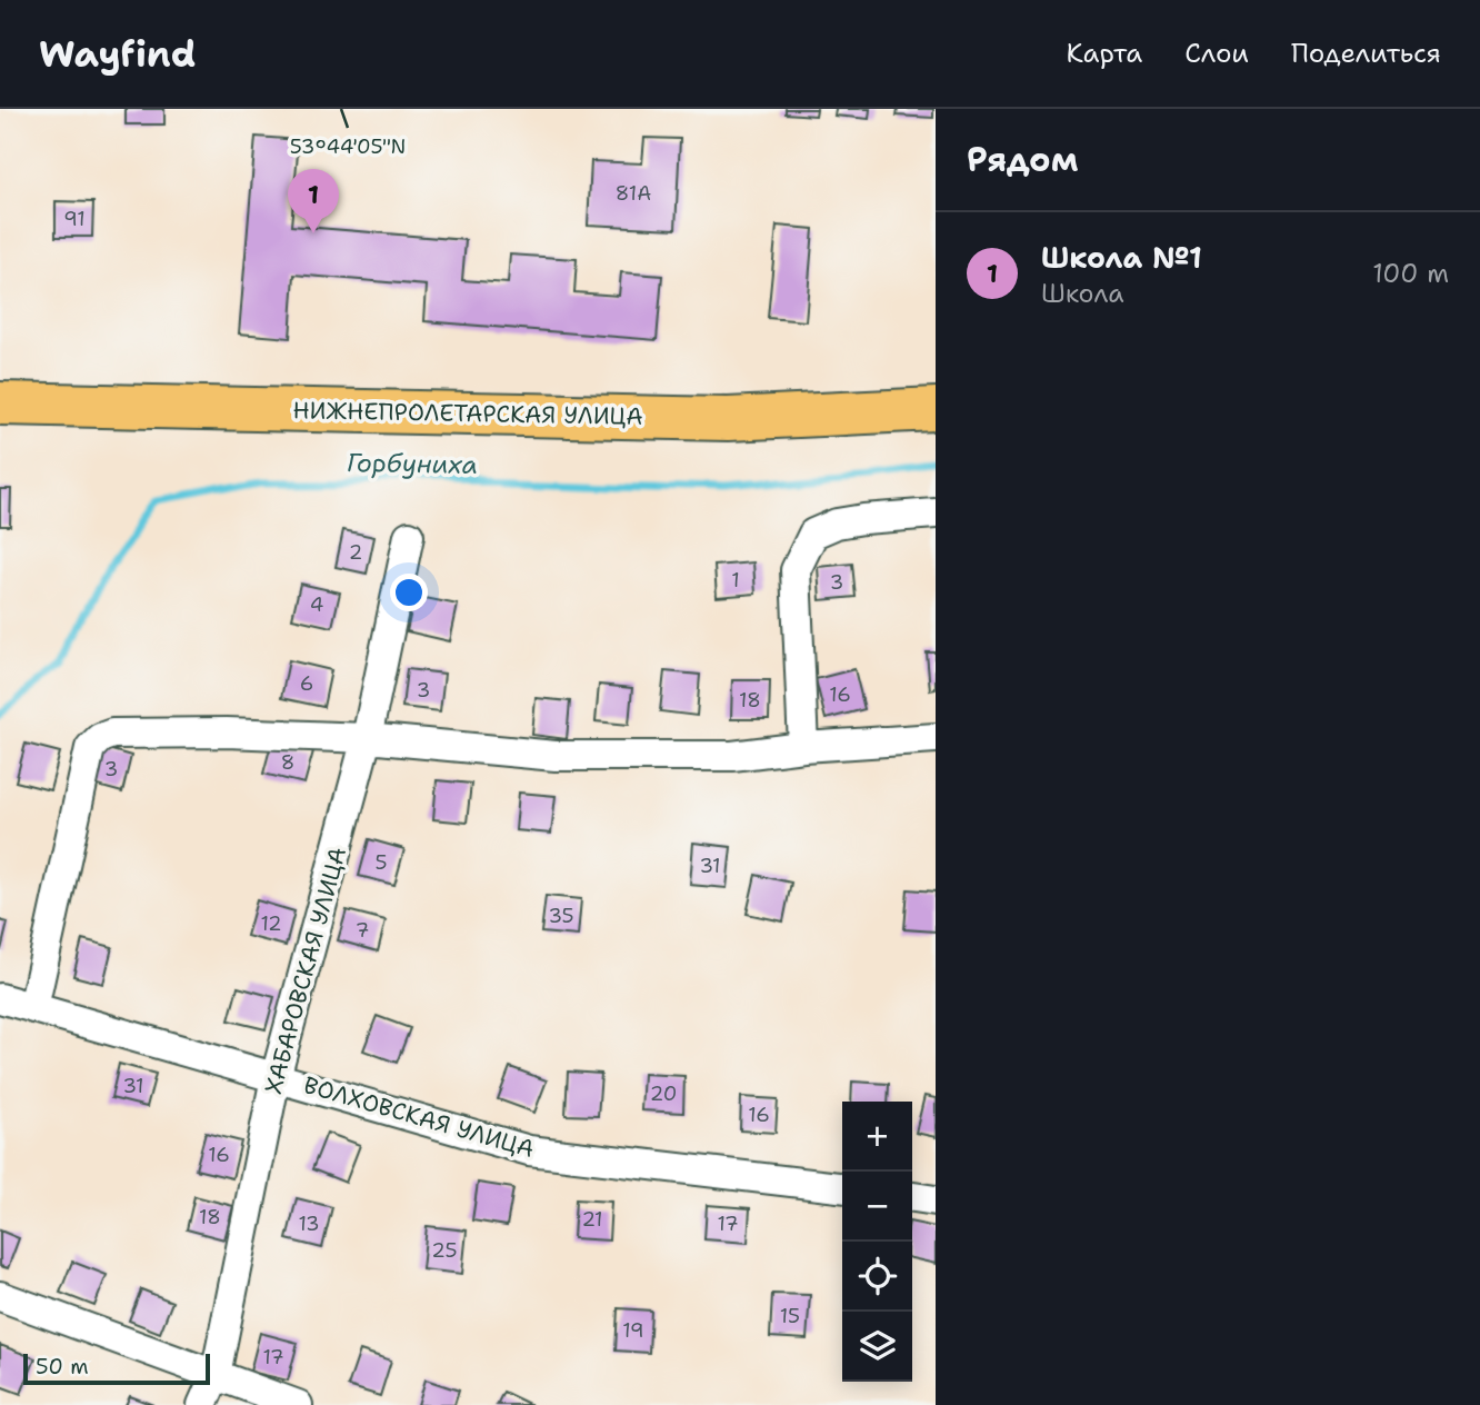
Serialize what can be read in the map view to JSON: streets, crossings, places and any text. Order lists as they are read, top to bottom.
{
  "streets": {
    "main road": ["НИЖНЕПРОЛЕТАРСКАЯ УЛИЦА"],
    "street": ["ХАБАРОВСКАЯ УЛИЦА", "ВОЛХОВСКАЯ УЛИЦА"]
  },
  "crossings": [
    ["ХАБАРОВСКАЯ УЛИЦА", "ВОЛХОВСКАЯ УЛИЦА"]
  ],
  "water": ["Горбуниха"],
  "house_numbers": [
    "81А",
    "91",
    "2",
    "1",
    "3",
    "4",
    "6",
    "3",
    "16",
    "18",
    "8",
    "3",
    "5",
    "31",
    "35",
    "12",
    "7",
    "31",
    "20",
    "16",
    "16",
    "18",
    "21",
    "13",
    "17",
    "25",
    "15",
    "19",
    "17"
  ],
  "scale_bar": "50 m",
  "page": {
    "header": "Wayfind",
    "nav": ["Карта", "Слои", "Поделиться"],
    "heading": "Рядом",
    "pins": "1",
    "list": [
      {
        "mark": "1",
        "name": "Школа №1",
        "note": "Школа",
        "value": "100 m"
      }
    ],
    "map_buttons": ["+", "−"],
    "scale": "50 m"
  },
  "coordinates": ["53°44'05\"N"]
}
